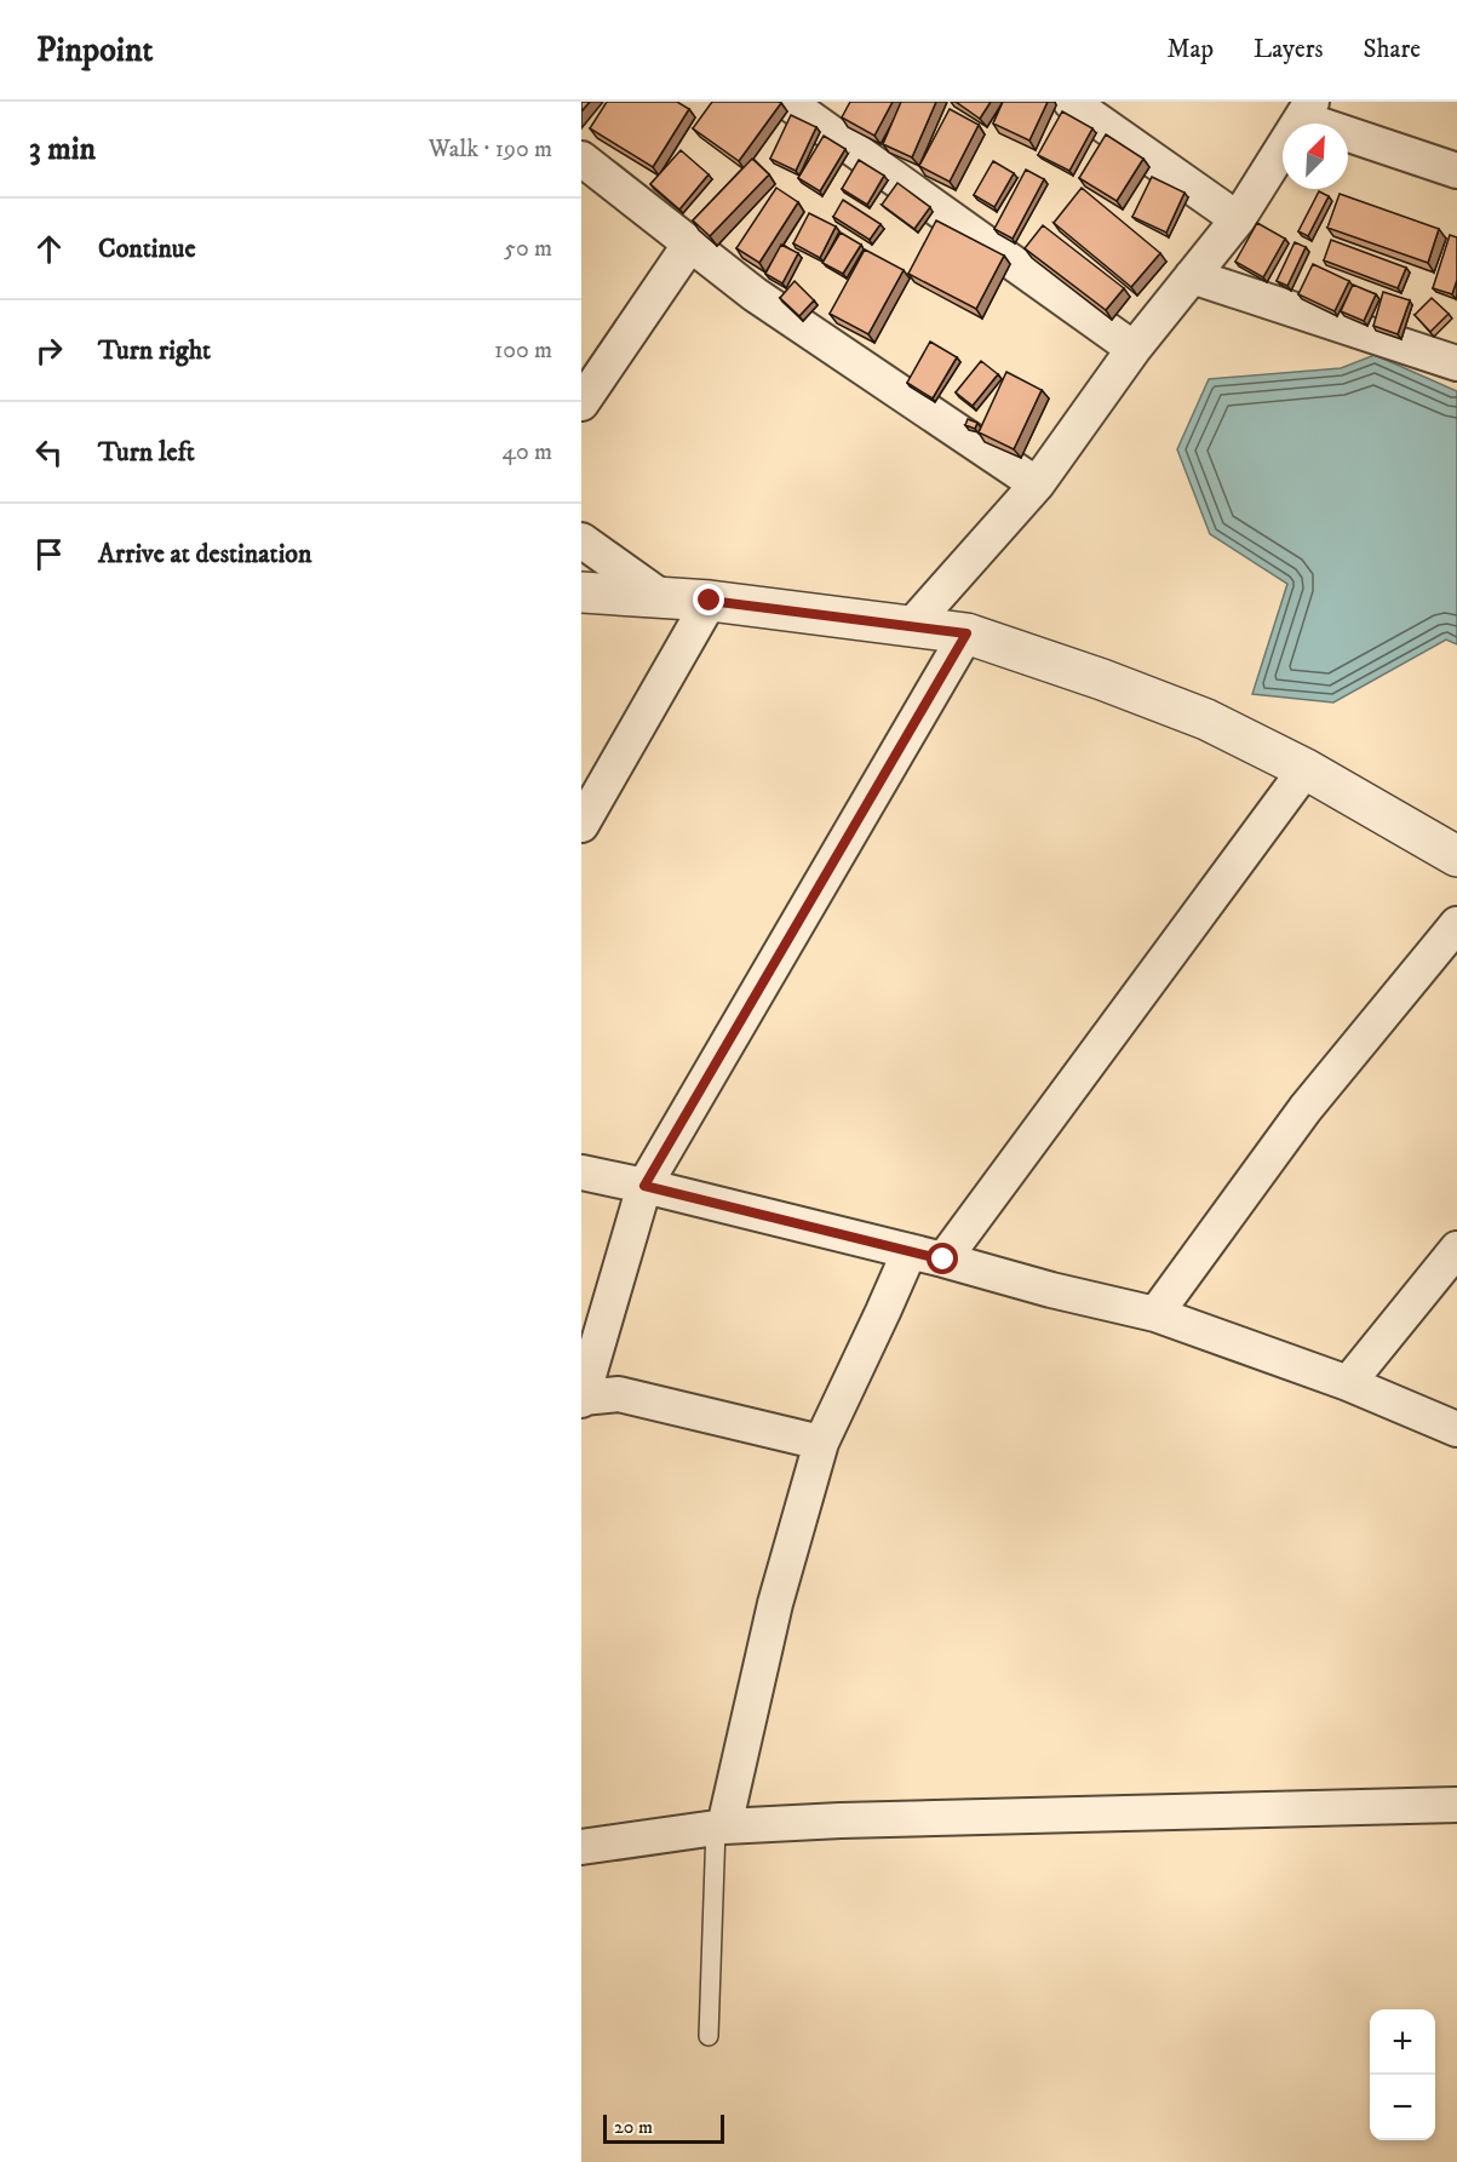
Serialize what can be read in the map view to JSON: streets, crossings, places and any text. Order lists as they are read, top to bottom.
{
  "scale_bar": "20 m",
  "north": "top right",
  "page": {
    "header": "Pinpoint",
    "nav": ["Map", "Layers", "Share"],
    "heading": ["3 min", "Walk · 190 m"],
    "list": [
      ["Continue", "50 m"],
      ["Turn right", "100 m"],
      ["Turn left", "40 m"],
      "Arrive at destination"
    ],
    "map_buttons": ["+", "−"],
    "scale": "20 m"
  }
}
